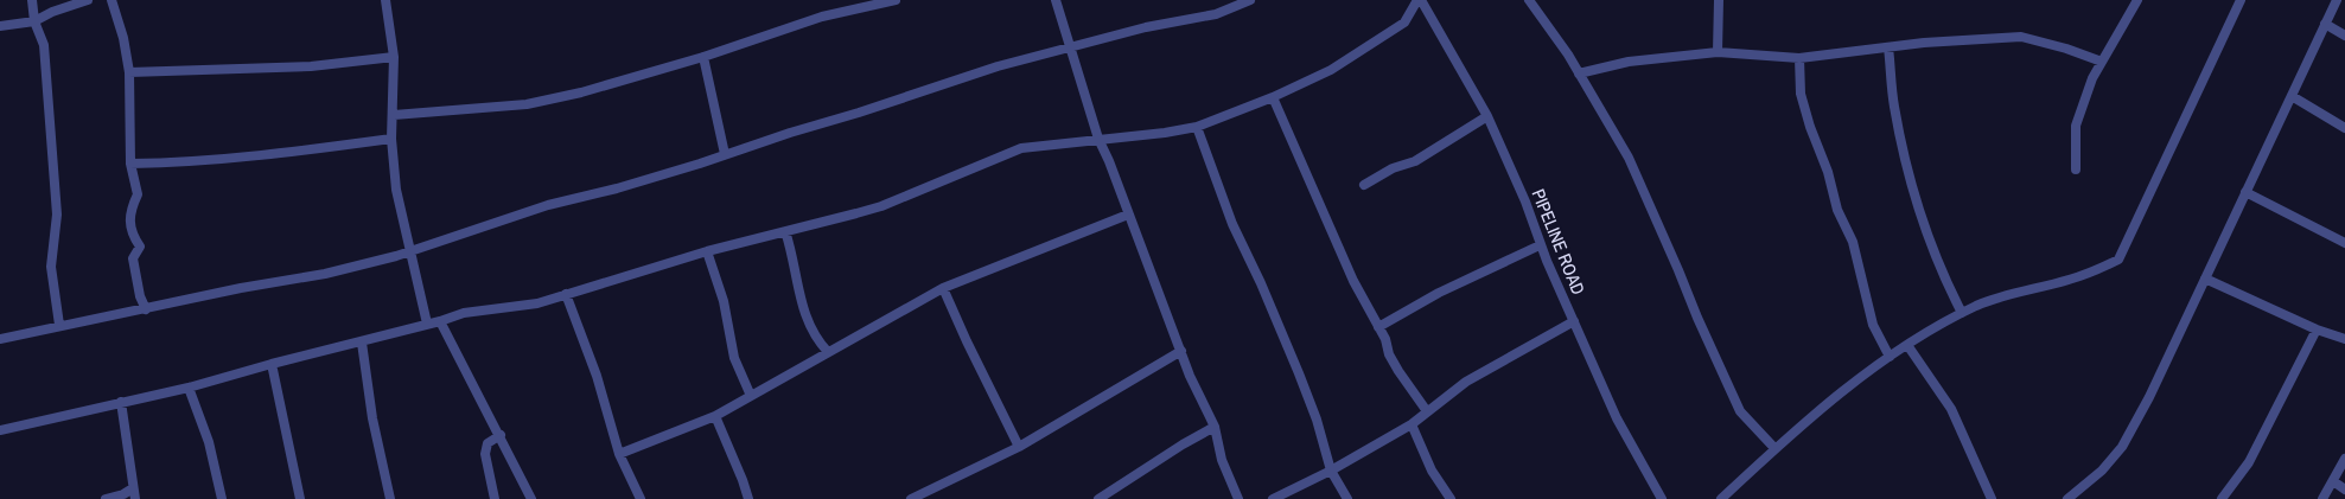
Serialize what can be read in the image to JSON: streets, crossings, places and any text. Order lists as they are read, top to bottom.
{
  "streets": {
    "street": ["PIPELINE ROAD"]
  }
}
